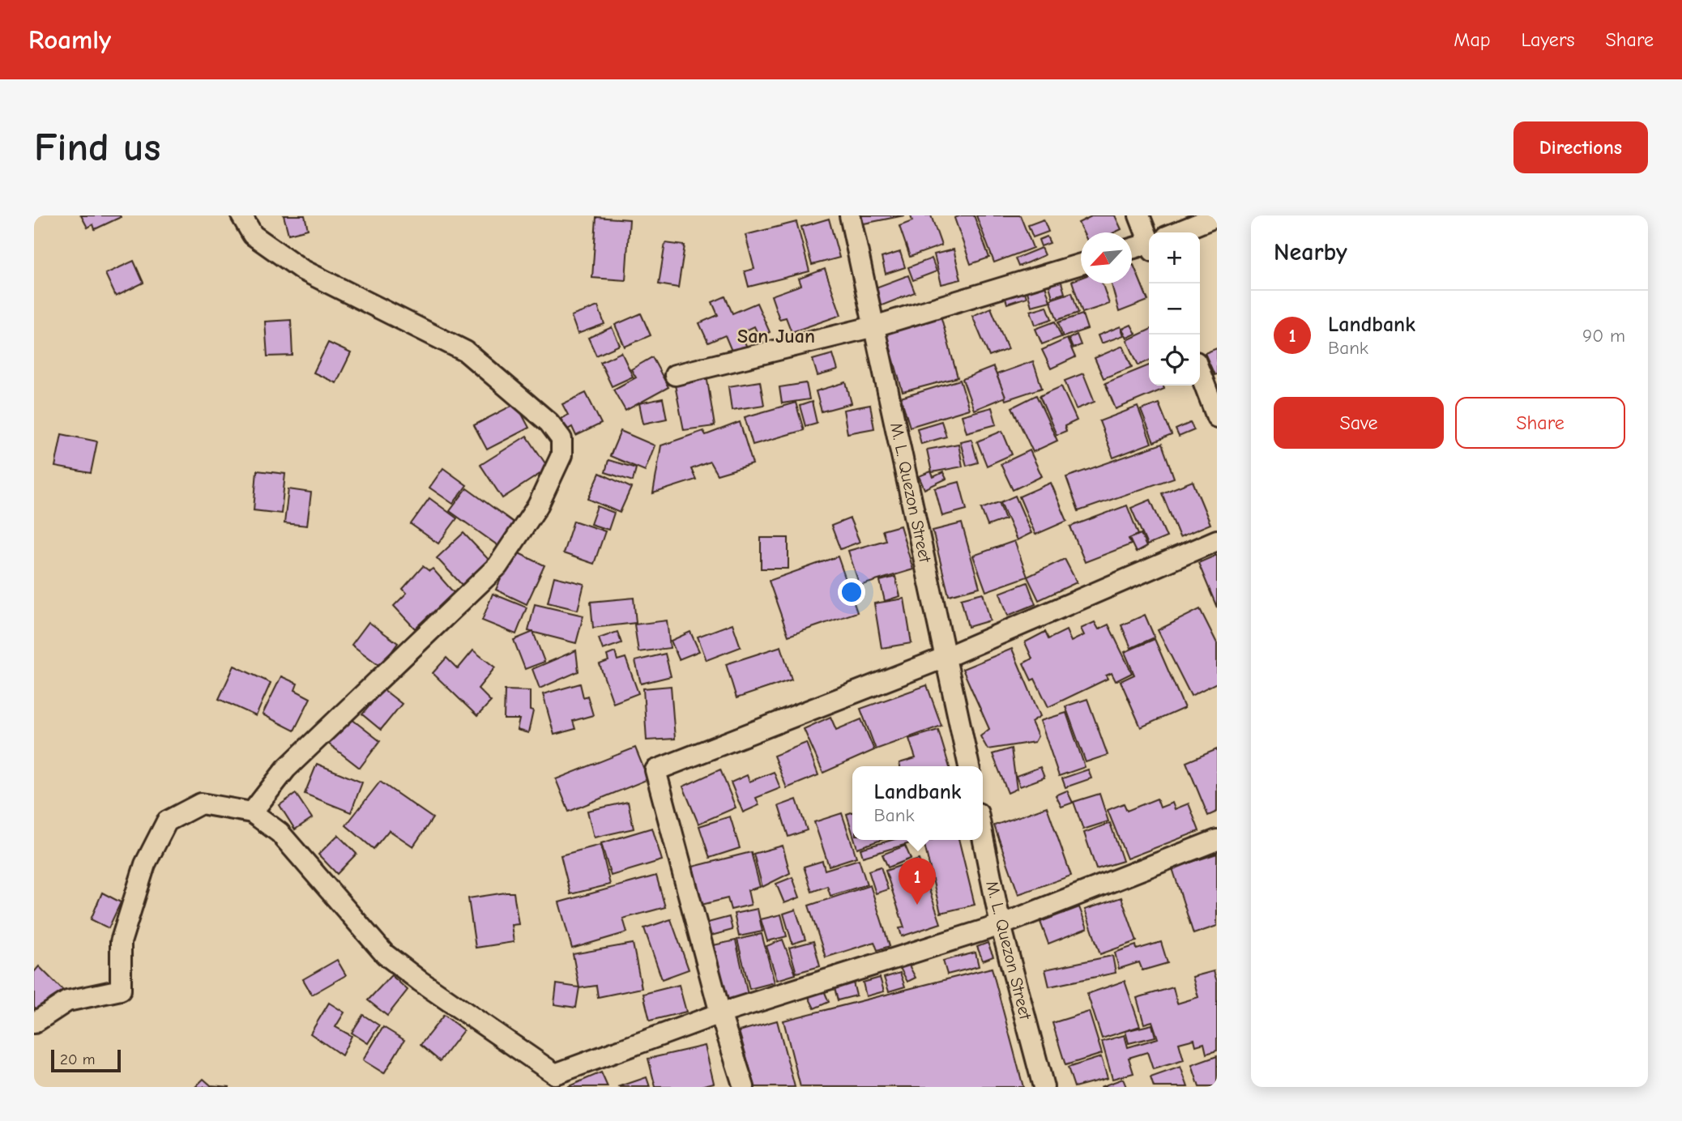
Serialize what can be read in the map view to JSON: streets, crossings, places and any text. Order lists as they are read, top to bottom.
{
  "streets": {
    "street": ["M. L. Quezon Street"]
  },
  "districts": ["San Juan"],
  "scale_bar": "20 m",
  "north": "bottom left",
  "page": {
    "header": "Roamly",
    "nav": ["Map", "Layers", "Share"],
    "buttons": [
      "Directions",
      ["Save", "Share"]
    ],
    "title": "Find us",
    "heading": "Nearby",
    "map_buttons": ["+", "−"],
    "list": [
      {
        "mark": "1",
        "name": "Landbank",
        "note": "Bank",
        "value": "90 m"
      }
    ],
    "popup": ["Landbank", "Bank"],
    "pins": "1",
    "scale": "20 m"
  }
}
